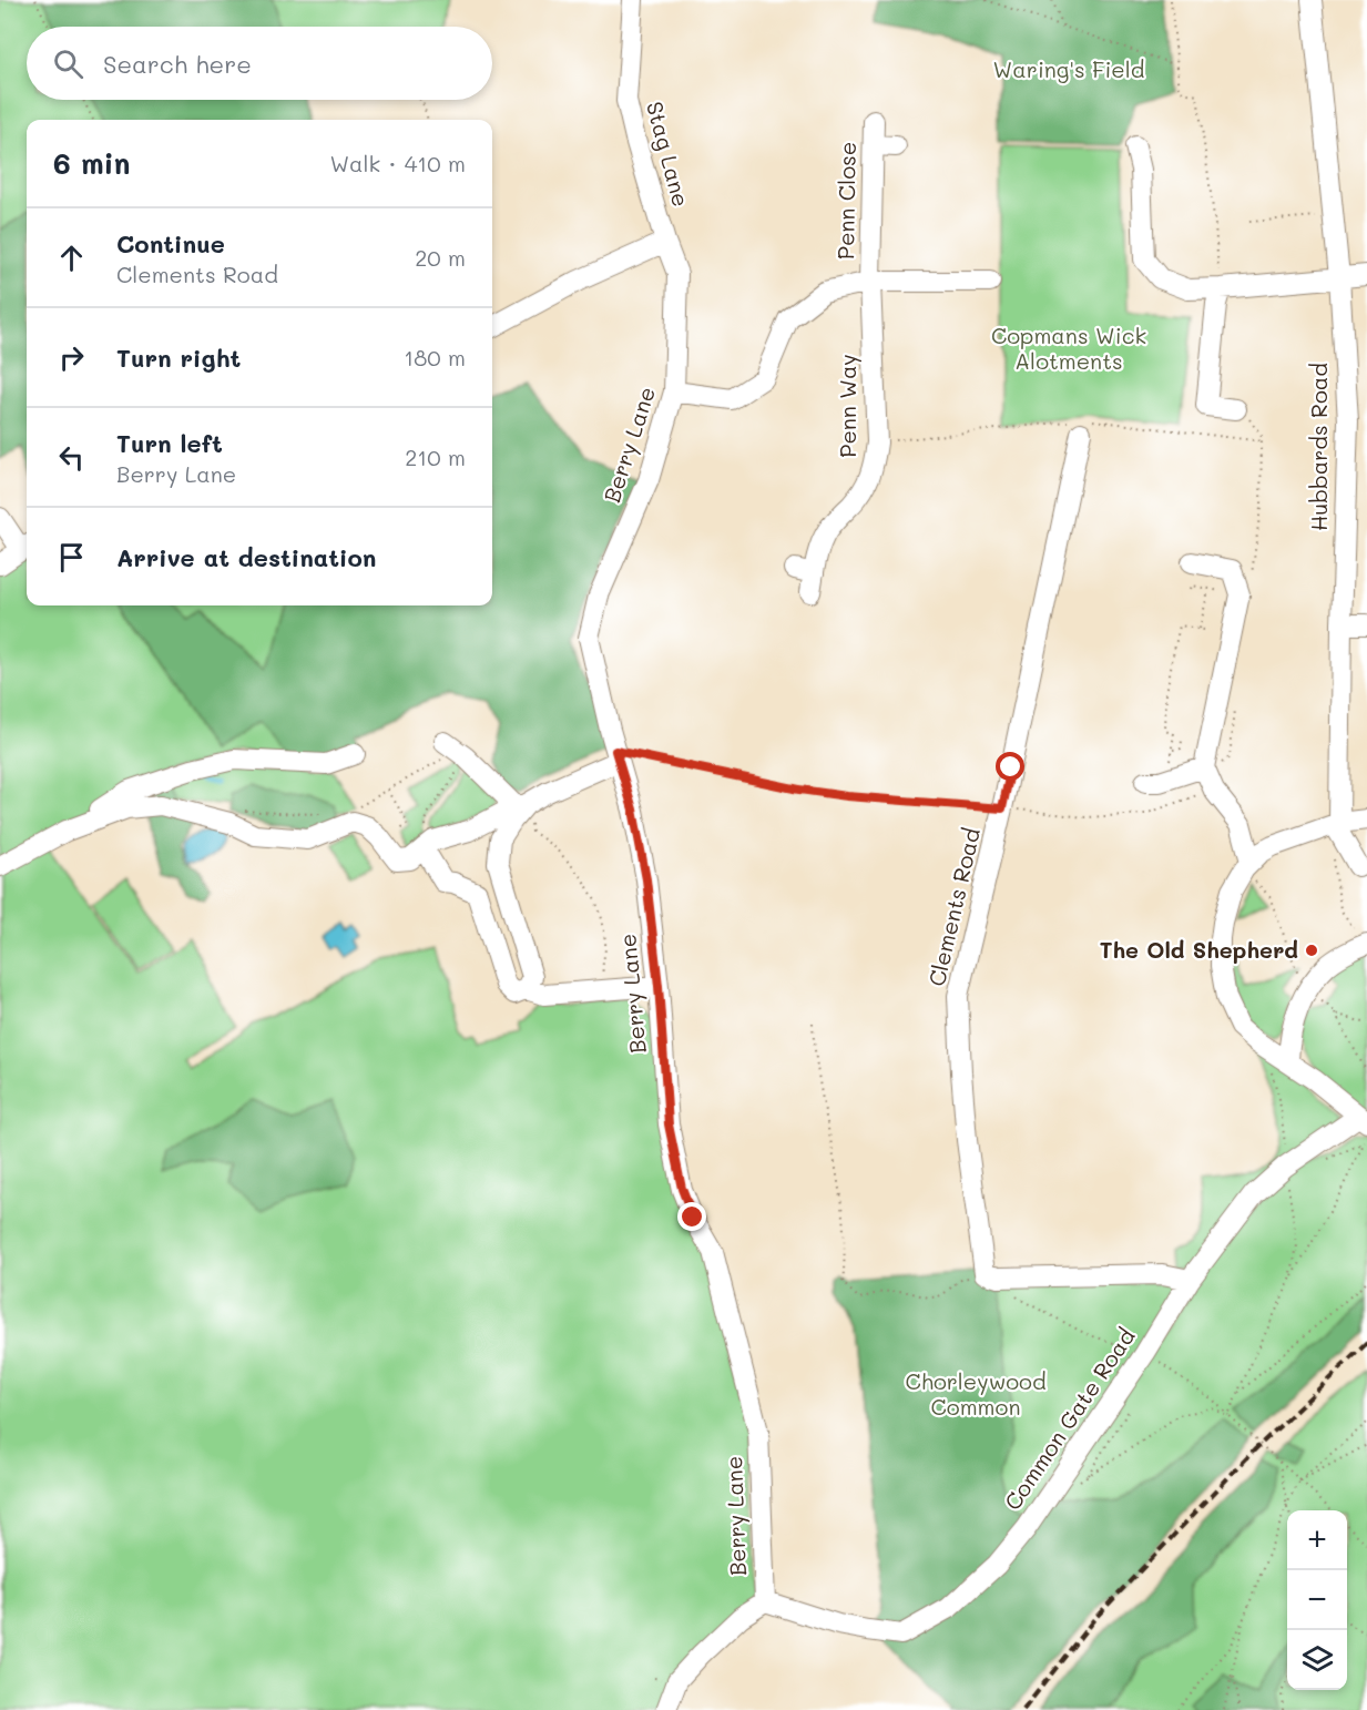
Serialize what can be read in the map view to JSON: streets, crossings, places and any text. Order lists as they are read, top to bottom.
{
  "streets": {
    "street": [
      "Stag Lane",
      "Penn Close",
      "Penn Way",
      "Berry Lane",
      "Hubbards Road",
      "Clements Road",
      "Common Gate Road"
    ]
  },
  "crossings": [
    ["Stag Lane", "Berry Lane"],
    ["Penn Close", "Penn Way"],
    ["Berry Lane", "Common Gate Road"]
  ],
  "parks": ["Waring's Field", "Copmans Wick Alotments", "Chorleywood Common"],
  "places": ["The Old Shepherd"],
  "page": {
    "search": "Search here",
    "heading": ["6 min", "Walk · 410 m"],
    "list": [
      ["Continue", "Clements Road", "20 m"],
      ["Turn right", "180 m"],
      ["Turn left", "Berry Lane", "210 m"],
      "Arrive at destination"
    ],
    "map_buttons": ["+", "−"]
  }
}
